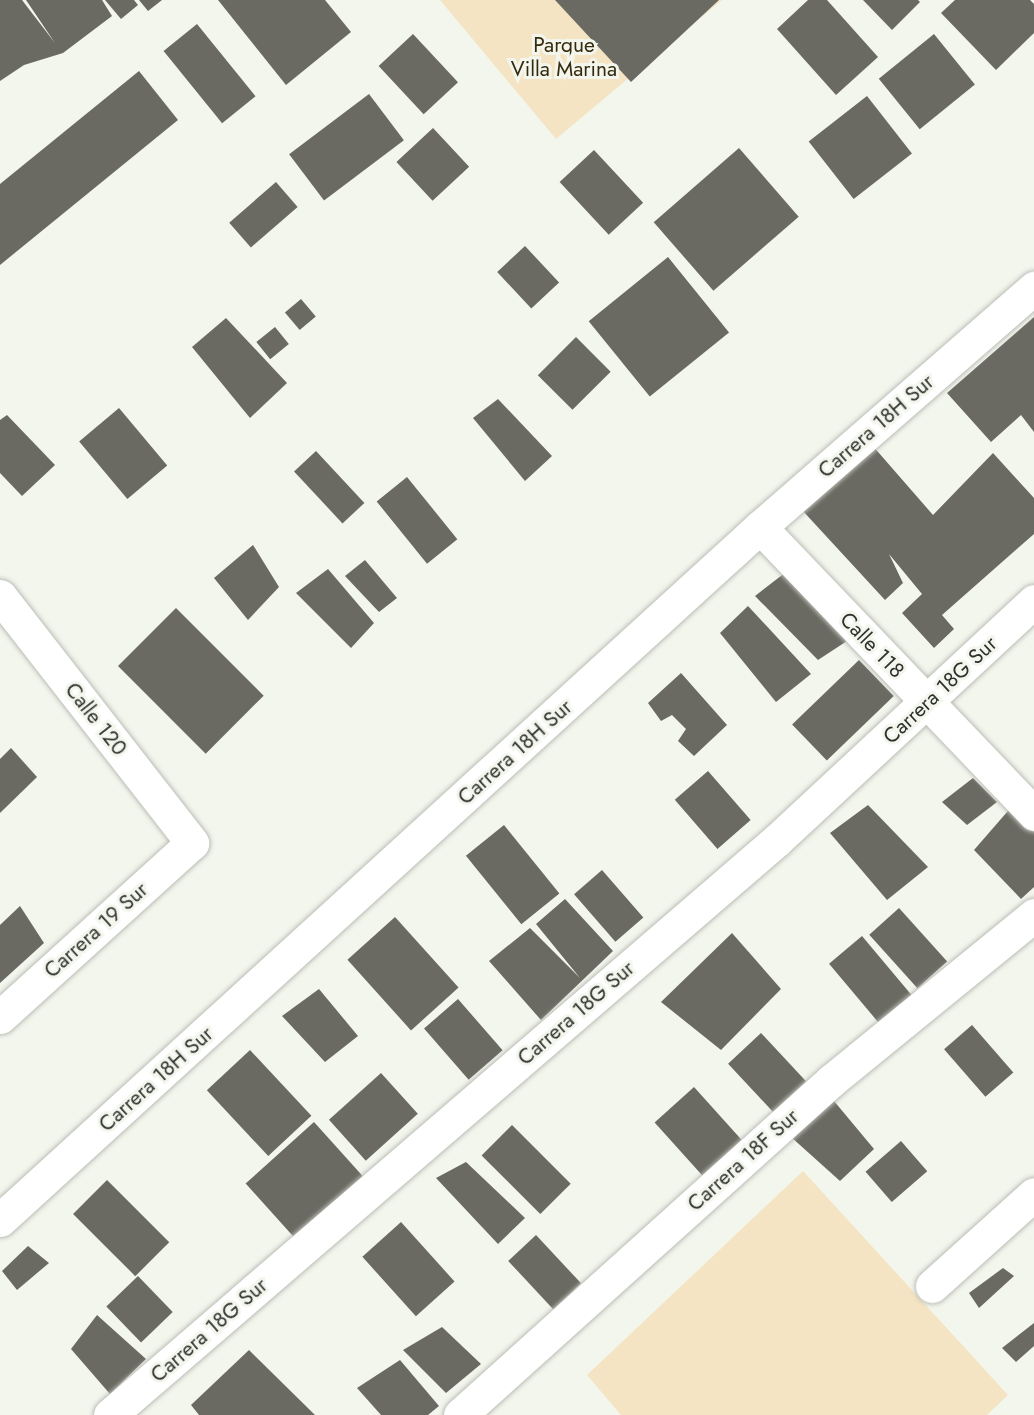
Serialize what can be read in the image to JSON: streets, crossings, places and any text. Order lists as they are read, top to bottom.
{
  "streets": {
    "street": [
      "Carrera 18H Sur",
      "Calle 118",
      "Carrera 18G Sur",
      "Calle 120",
      "Carrera 19 Sur",
      "Carrera 18F Sur"
    ]
  },
  "crossings": [
    ["Carrera 18H Sur", "Calle 118"],
    ["Calle 118", "Carrera 18G Sur"],
    ["Calle 120", "Carrera 19 Sur"]
  ],
  "parks": ["Parque Villa Marina"]
}
